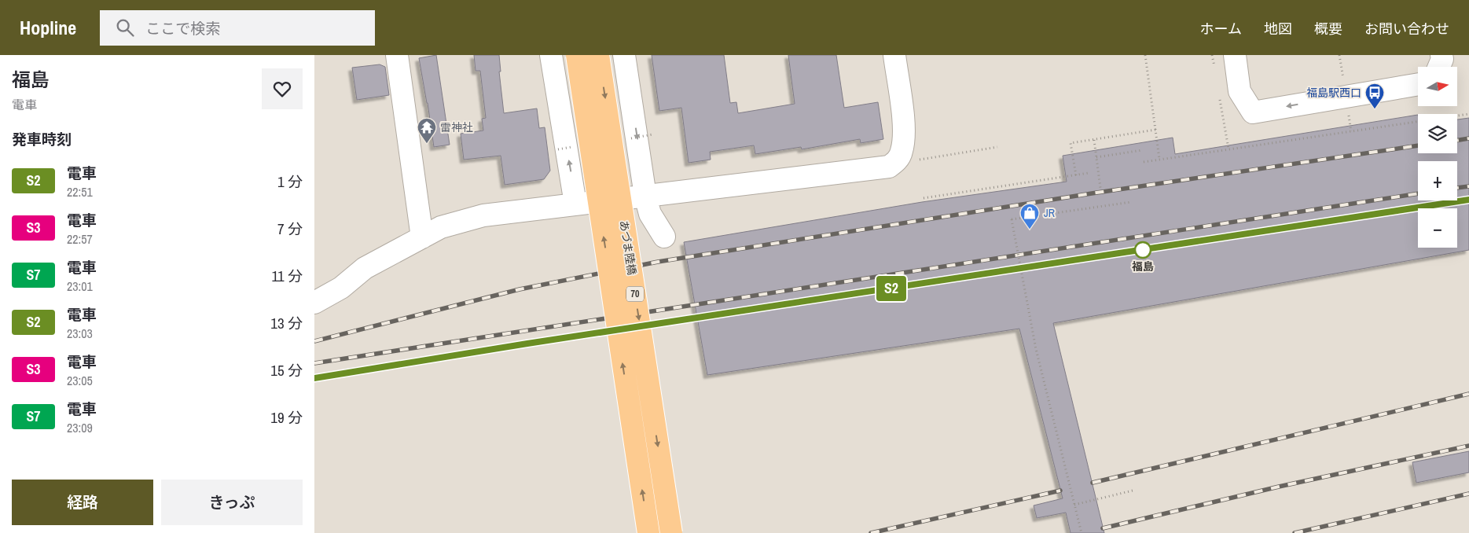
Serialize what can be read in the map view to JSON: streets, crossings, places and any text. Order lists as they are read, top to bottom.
{
  "streets": {
    "main road": ["あづま陸橋", "70"]
  },
  "places": {
    "bus stop": ["福島駅西口"],
    "temple": ["雷神社"],
    "shop": ["JR"],
    "other": ["福島"]
  },
  "north": "right",
  "page": {
    "header": "Hopline",
    "search": "ここで検索",
    "nav": [
      "ホーム",
      "地図",
      "概要",
      "お問い合わせ"
    ],
    "heading": [
      ["福島", "電車"],
      "発車時刻"
    ],
    "on_map": "S2",
    "map_buttons": ["+", "−"],
    "list": [
      {
        "mark": "S2",
        "name": "電車",
        "note": "22:51",
        "value": "1 分"
      },
      {
        "mark": "S3",
        "name": "電車",
        "note": "22:57",
        "value": "7 分"
      },
      {
        "mark": "S7",
        "name": "電車",
        "note": "23:01",
        "value": "11 分"
      },
      {
        "mark": "S2",
        "name": "電車",
        "note": "23:03",
        "value": "13 分"
      },
      {
        "mark": "S3",
        "name": "電車",
        "note": "23:05",
        "value": "15 分"
      },
      {
        "mark": "S7",
        "name": "電車",
        "note": "23:09",
        "value": "19 分"
      }
    ],
    "buttons": ["経路", "きっぷ"]
  }
}
